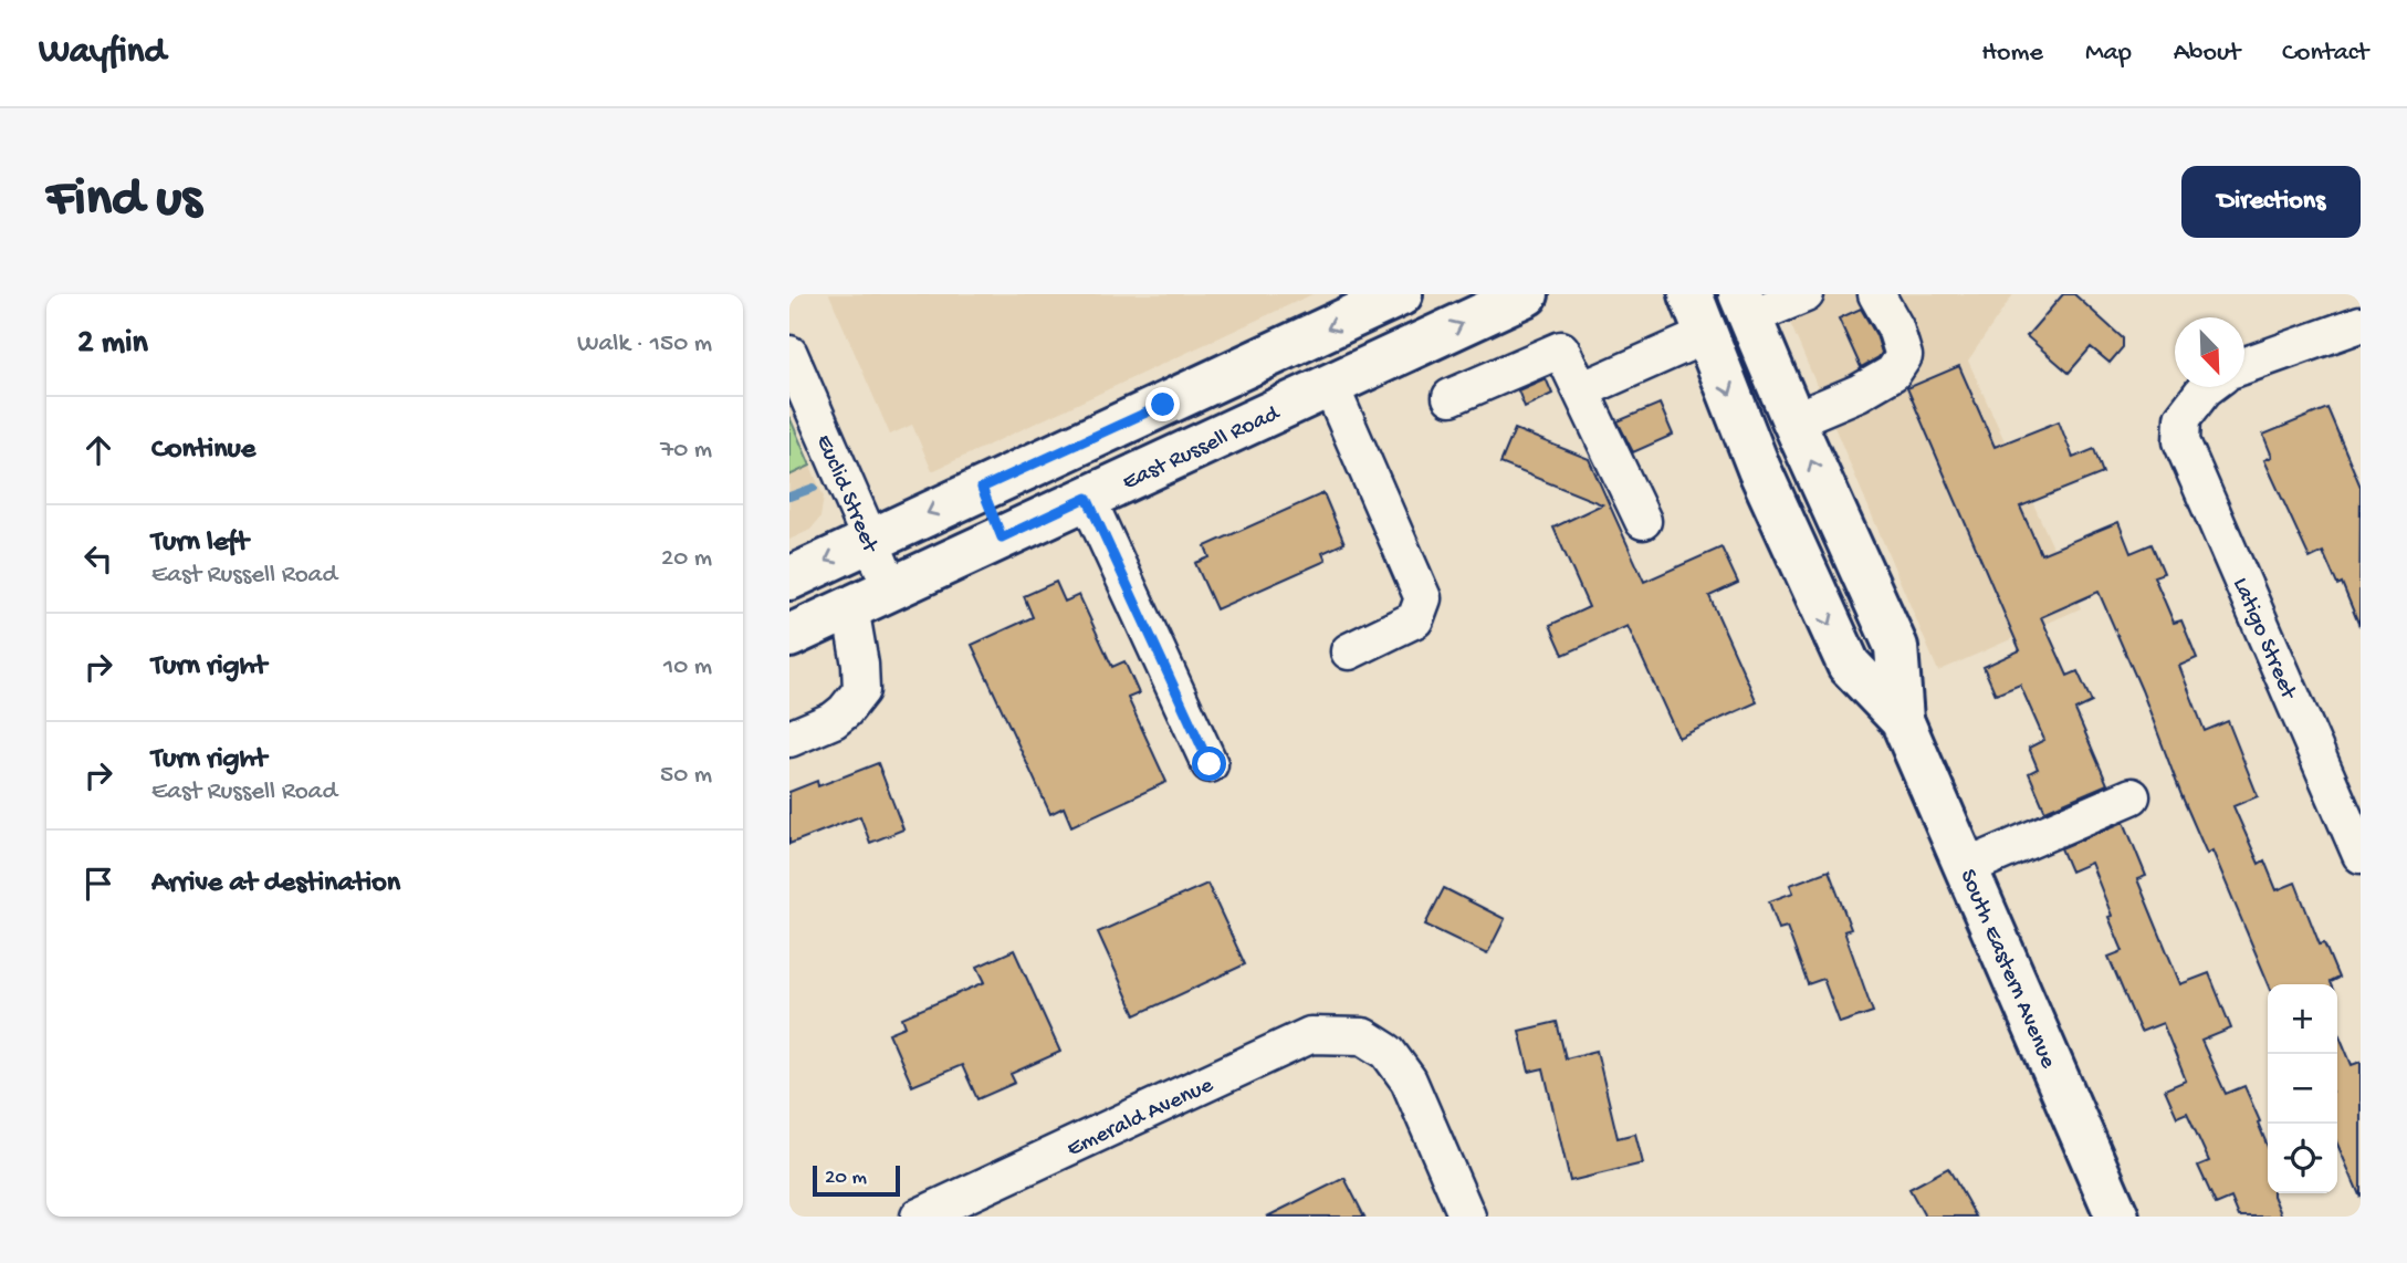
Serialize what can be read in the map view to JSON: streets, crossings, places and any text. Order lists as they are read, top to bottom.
{
  "streets": {
    "main road": ["East Russell Road", "South Eastern Avenue"],
    "street": ["Euclid Street", "Latigo Street", "Emerald Avenue"]
  },
  "crossings": [
    ["East Russell Road", "Euclid Street"]
  ],
  "scale_bar": "20 m",
  "north": "bottom right",
  "page": {
    "header": "Wayfind",
    "nav": [
      "Home",
      "Map",
      "About",
      "Contact"
    ],
    "buttons": "Directions",
    "title": "Find us",
    "heading": ["2 min", "Walk · 150 m"],
    "list": [
      ["Continue", "70 m"],
      ["Turn left", "East Russell Road", "20 m"],
      ["Turn right", "10 m"],
      ["Turn right", "East Russell Road", "50 m"],
      "Arrive at destination"
    ],
    "map_buttons": ["+", "−"],
    "scale": "20 m"
  }
}
